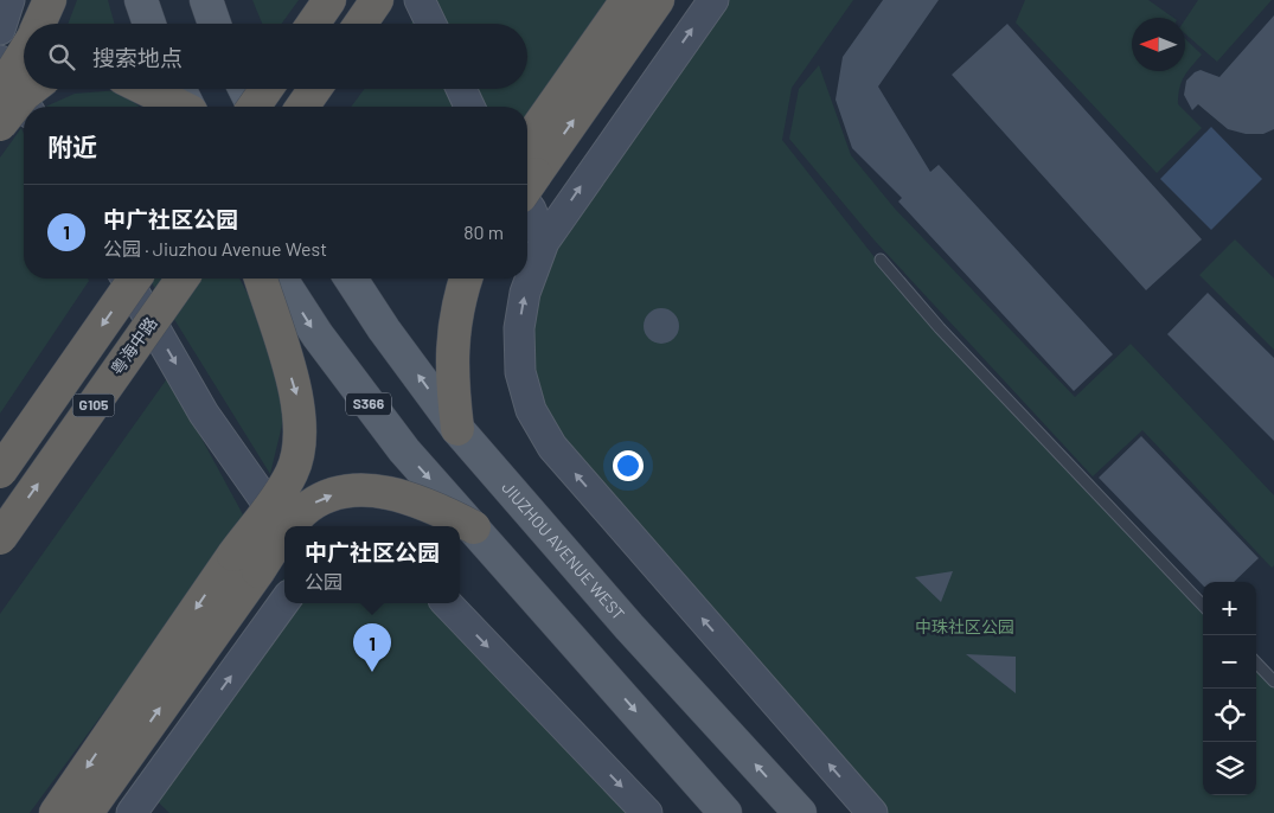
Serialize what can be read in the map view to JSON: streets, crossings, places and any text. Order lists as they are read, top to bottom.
{
  "streets": {
    "highway": ["粤海中路", "G105"],
    "main road": ["S366", "JIUZHOU AVENUE WEST"]
  },
  "parks": ["中珠社区公园"],
  "north": "left",
  "page": {
    "search": "搜索地点",
    "heading": "附近",
    "list": [
      {
        "mark": "1",
        "name": "中广社区公园",
        "note": "公园 · Jiuzhou Avenue West",
        "value": "80 m"
      }
    ],
    "popup": ["中广社区公园", "公园"],
    "map_buttons": ["+", "−"],
    "pins": "1"
  }
}
